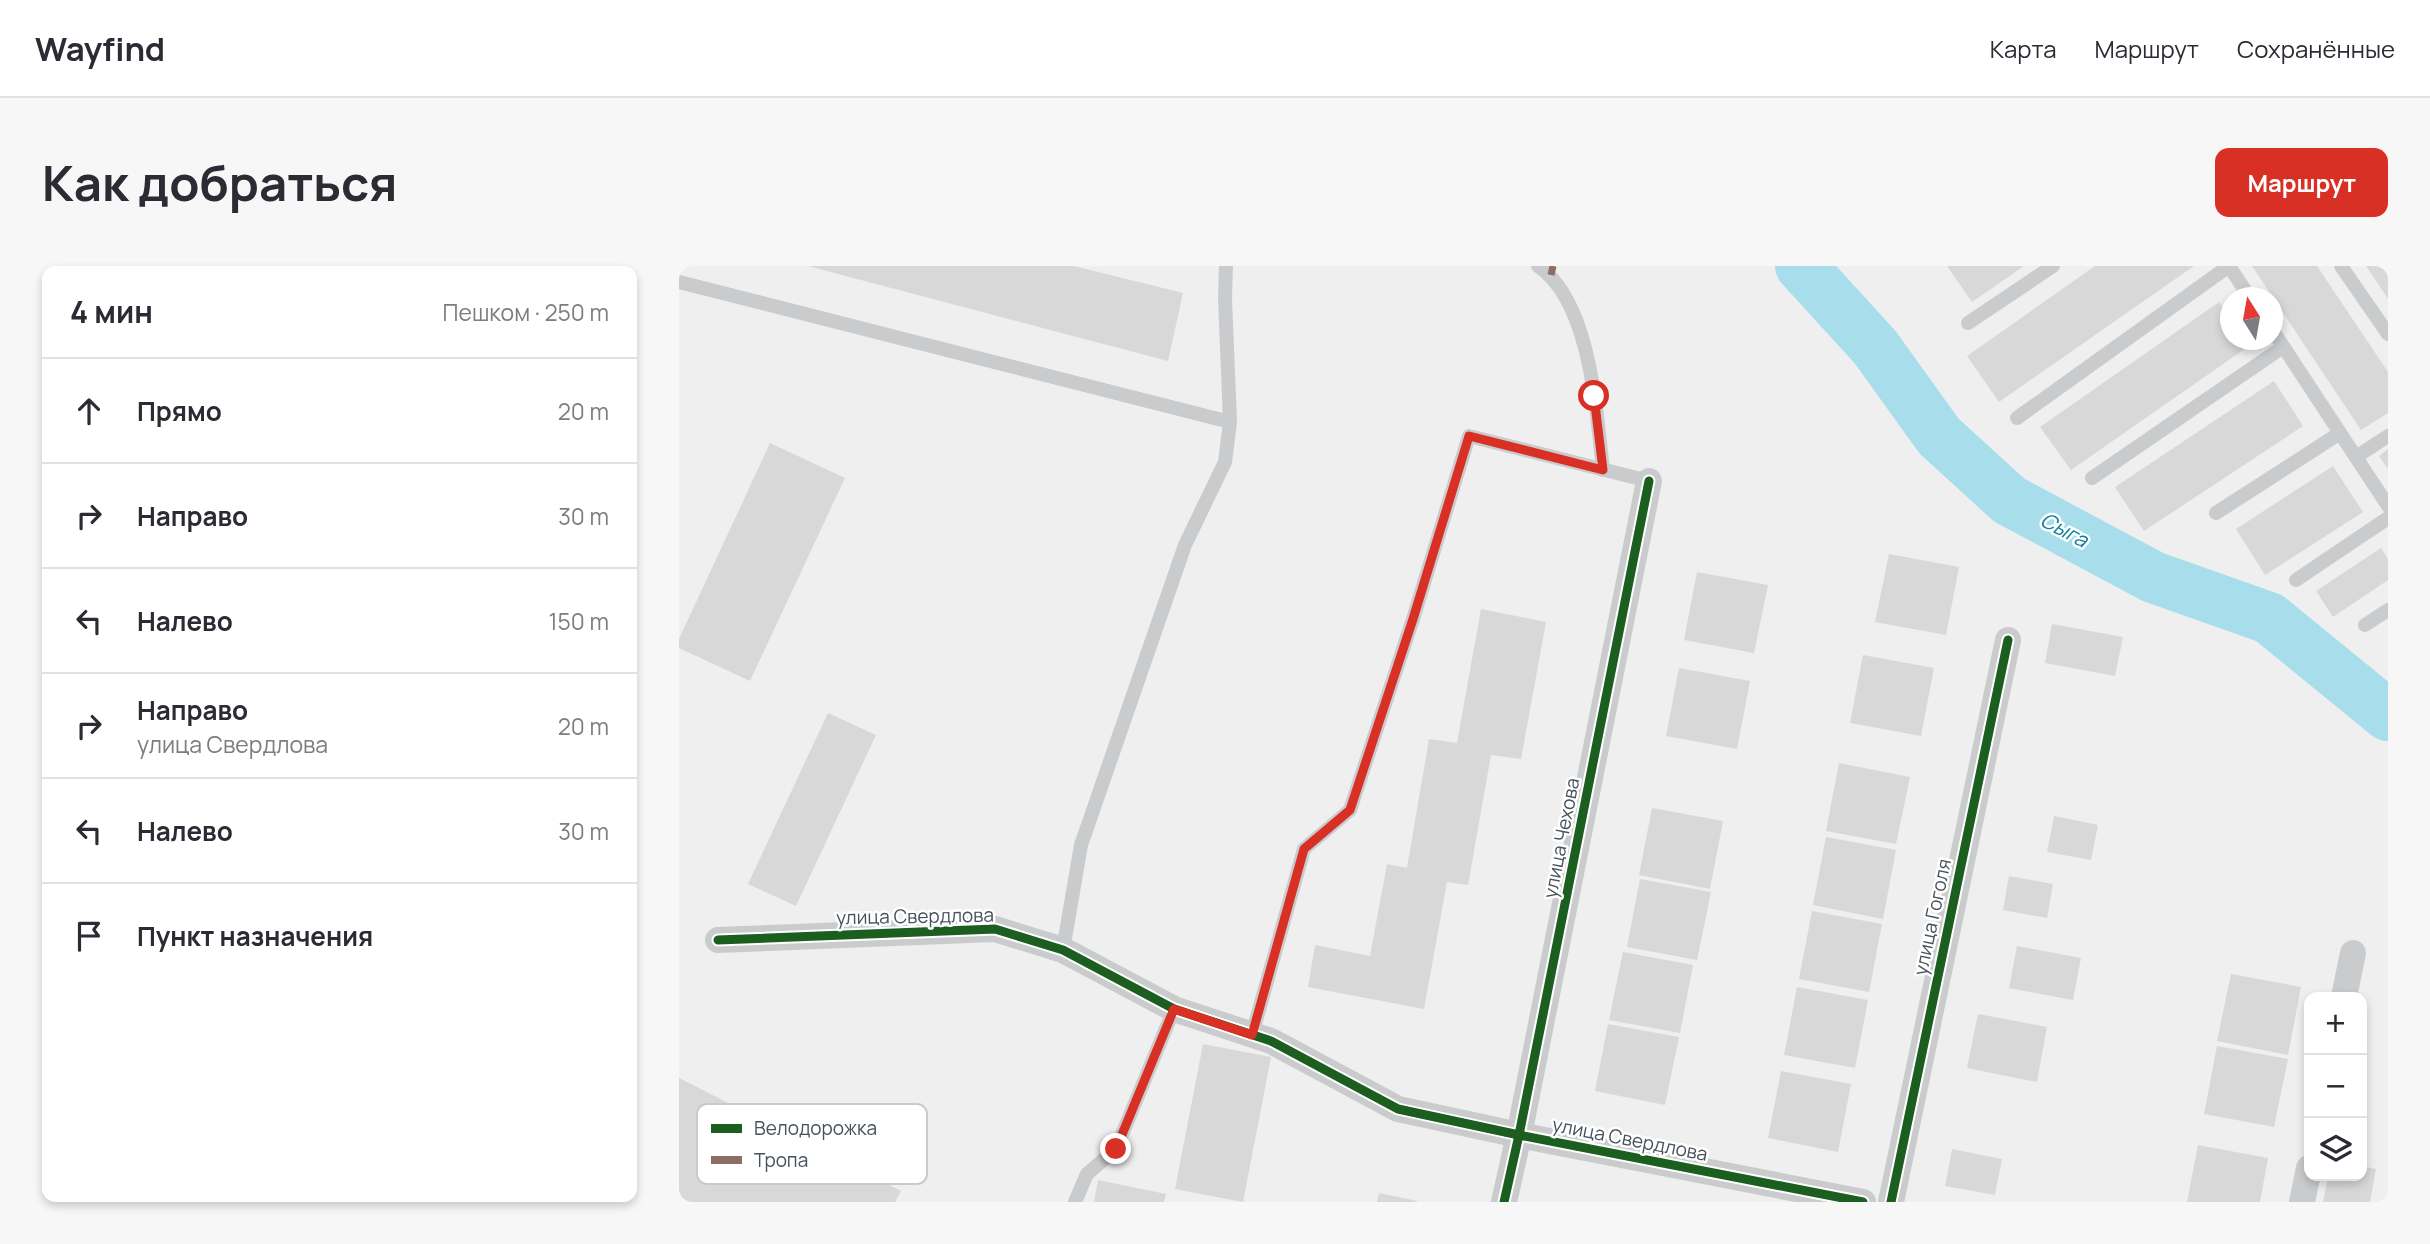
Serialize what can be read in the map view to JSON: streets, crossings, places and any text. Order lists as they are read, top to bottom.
{
  "streets": {
    "street": ["улица Чехова", "улица Свердлова", "улица Гоголя"]
  },
  "crossings": [
    ["улица Чехова", "улица Свердлова"]
  ],
  "water": ["Сыга"],
  "legend": ["Велодорожка", "Тропа"],
  "north": "top",
  "page": {
    "header": "Wayfind",
    "nav": ["Карта", "Маршрут", "Сохранённые"],
    "buttons": "Маршрут",
    "title": "Как добраться",
    "heading": ["4 мин", "Пешком · 250 m"],
    "list": [
      ["Прямо", "20 m"],
      ["Направо", "30 m"],
      ["Налево", "150 m"],
      ["Направо", "улица Свердлова", "20 m"],
      ["Налево", "30 m"],
      "Пункт назначения"
    ],
    "map_buttons": ["+", "−"]
  }
}
